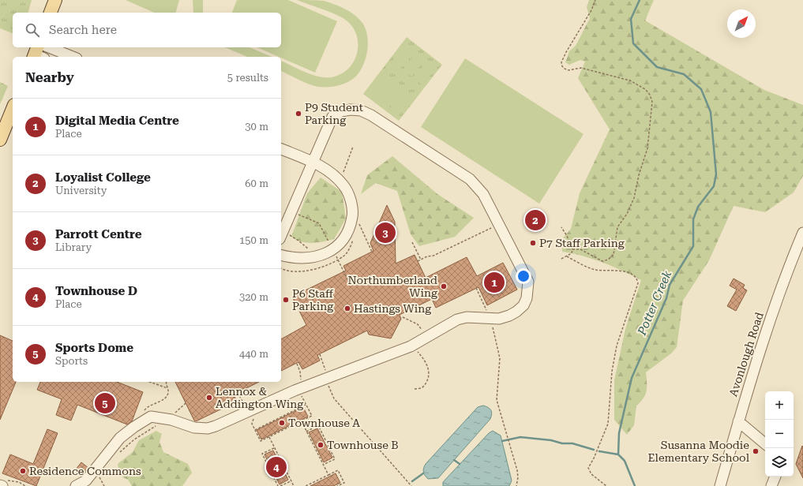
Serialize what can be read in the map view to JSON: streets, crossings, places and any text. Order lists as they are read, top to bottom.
{
  "streets": {
    "street": ["Avonlough Road"]
  },
  "water": ["Potter Creek"],
  "places": [
    "P9 Student Parking",
    "P7 Staff Parking",
    "Northumberland Wing",
    "P6 Staff Parking",
    "Hastings Wing",
    "Lennox & Addington Wing",
    "Townhouse A",
    "Townhouse B",
    "Susanna Moodie Elementary School",
    "Residence Commons"
  ],
  "north": "top right",
  "page": {
    "search": "Search here",
    "heading": ["Nearby", "5 results"],
    "list": [
      {
        "mark": "1",
        "name": "Digital Media Centre",
        "note": "Place",
        "value": "30 m"
      },
      {
        "mark": "2",
        "name": "Loyalist College",
        "note": "University",
        "value": "60 m"
      },
      {
        "mark": "3",
        "name": "Parrott Centre",
        "note": "Library",
        "value": "150 m"
      },
      {
        "mark": "4",
        "name": "Townhouse D",
        "note": "Place",
        "value": "320 m"
      },
      {
        "mark": "5",
        "name": "Sports Dome",
        "note": "Sports",
        "value": "440 m"
      }
    ],
    "pins": [
      "2",
      "3",
      "1",
      "5",
      "4"
    ],
    "map_buttons": ["+", "−"]
  }
}
